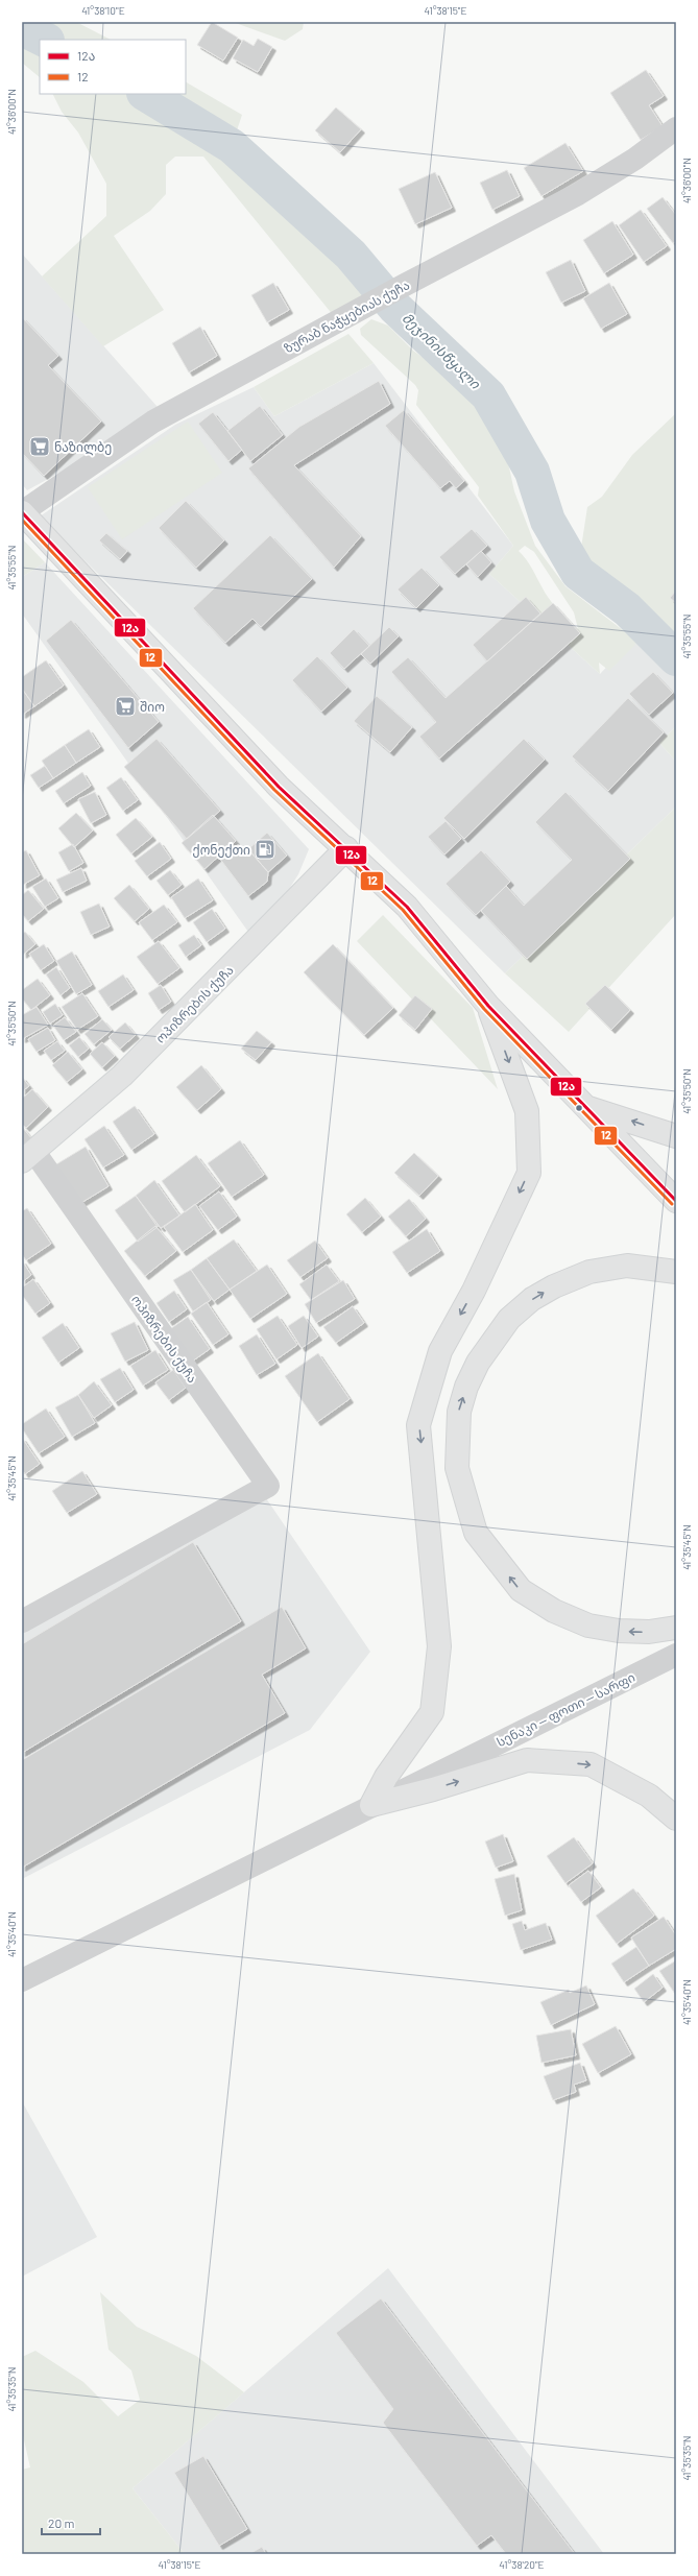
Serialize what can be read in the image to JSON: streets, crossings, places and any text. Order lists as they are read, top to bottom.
{
  "streets": {
    "main road": ["ოპიზრების ქუჩა"],
    "street": ["ზურაბ ნაჭყებიას ქუჩა", "სენაკი — ფოთი — სარფი"]
  },
  "water": ["მეჯინისწყალი"],
  "places": {
    "supermarket": ["ნაზილბე", "შიო"],
    "fuel station": ["ქონექთი"]
  },
  "lines": ["transit line 12ა", "transit line 12"],
  "legend": ["12ა", "12"],
  "scale_bar": "20 m",
  "coordinates": [
    "41°38'10\"E",
    "41°38'15\"E",
    "41°36'00\"N",
    "41°35'55\"N",
    "41°35'50\"N",
    "41°35'45\"N",
    "41°35'40\"N",
    "41°35'35\"N",
    "41°38'20\"E"
  ]
}
